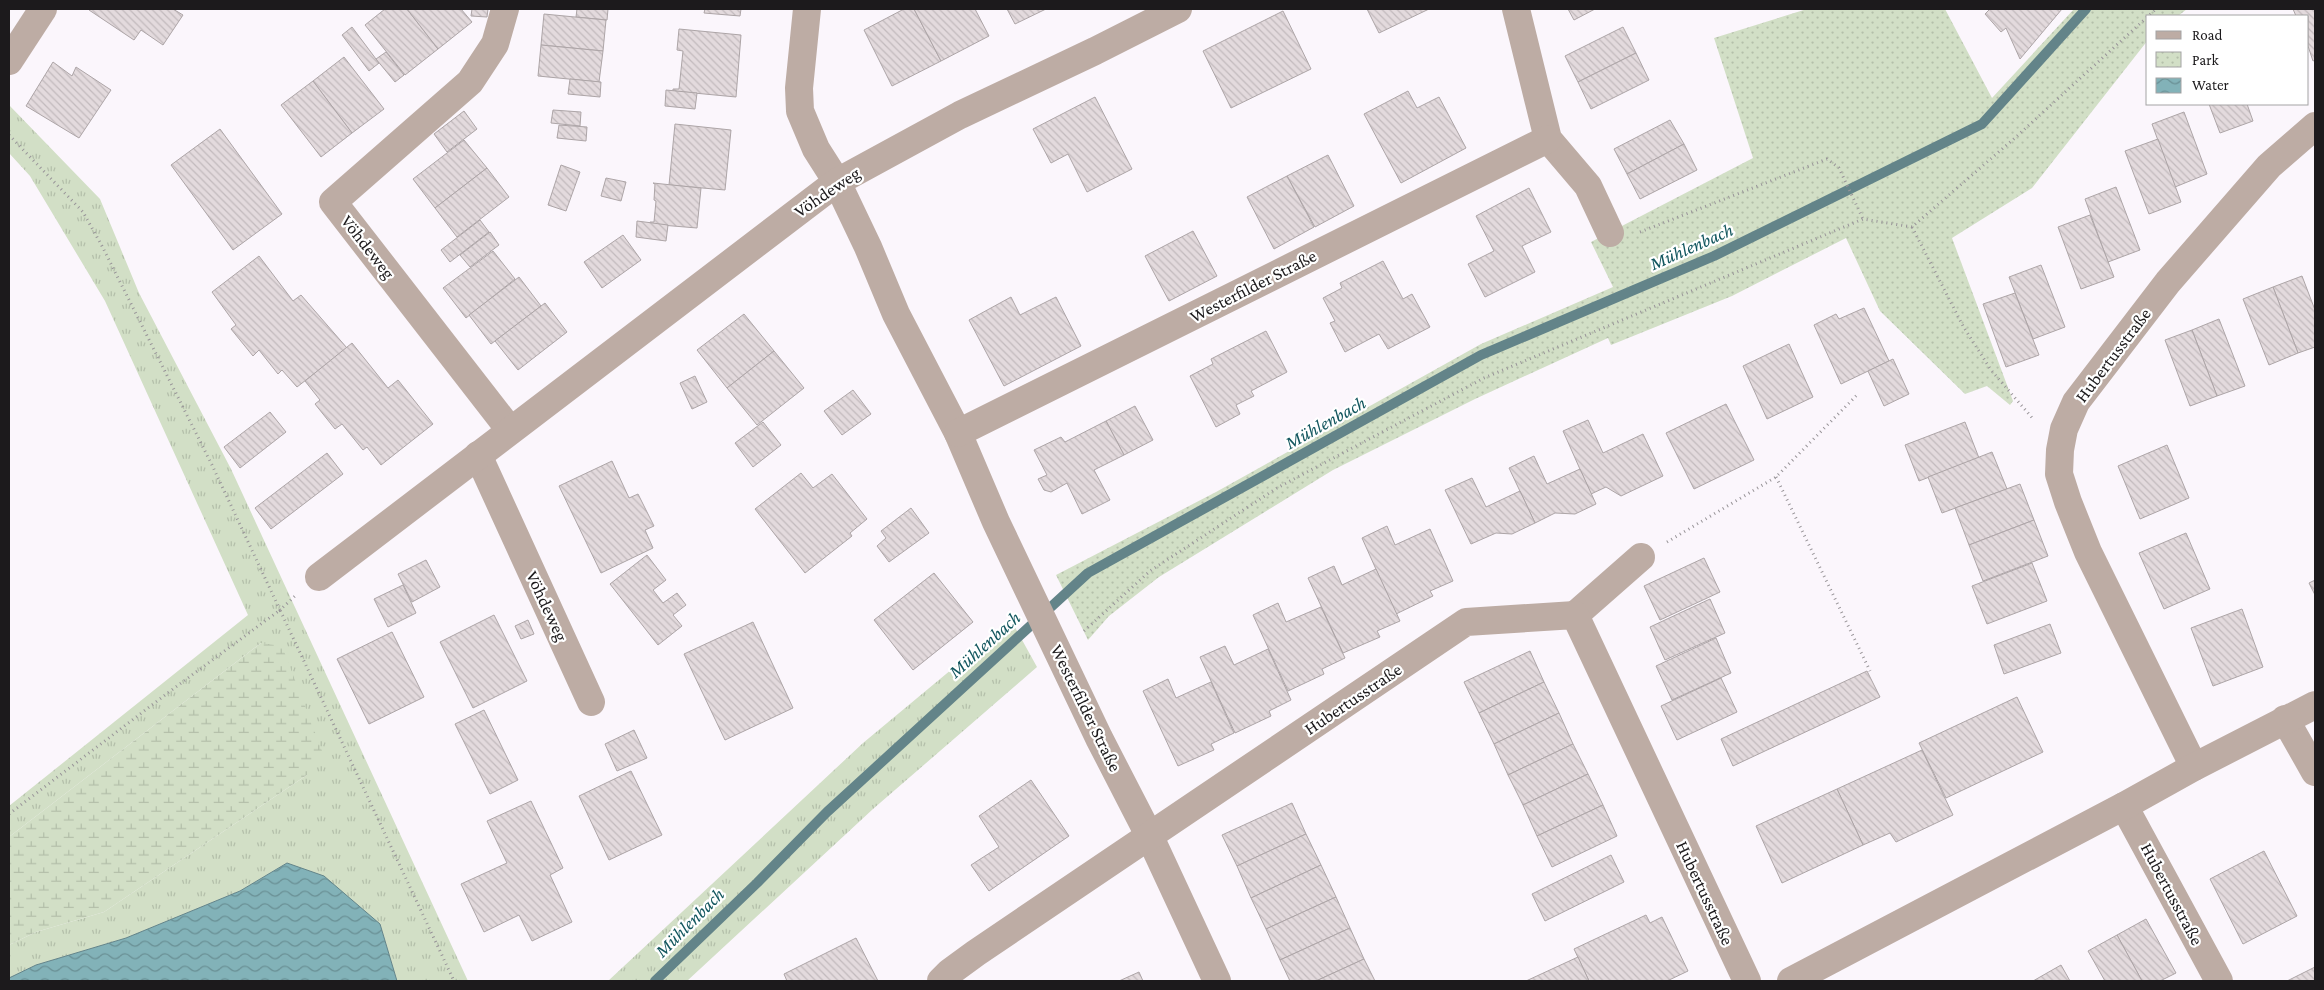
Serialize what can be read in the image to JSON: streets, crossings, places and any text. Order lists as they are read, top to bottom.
{
  "streets": {
    "street": ["Vöhdeweg", "Westerfilder Straße", "Hubertusstraße"]
  },
  "crossings": [
    ["Vöhdeweg", "Westerfilder Straße"],
    ["Westerfilder Straße", "Hubertusstraße"]
  ],
  "water": ["Mühlenbach"],
  "legend": ["Road", "Park", "Water"]
}
